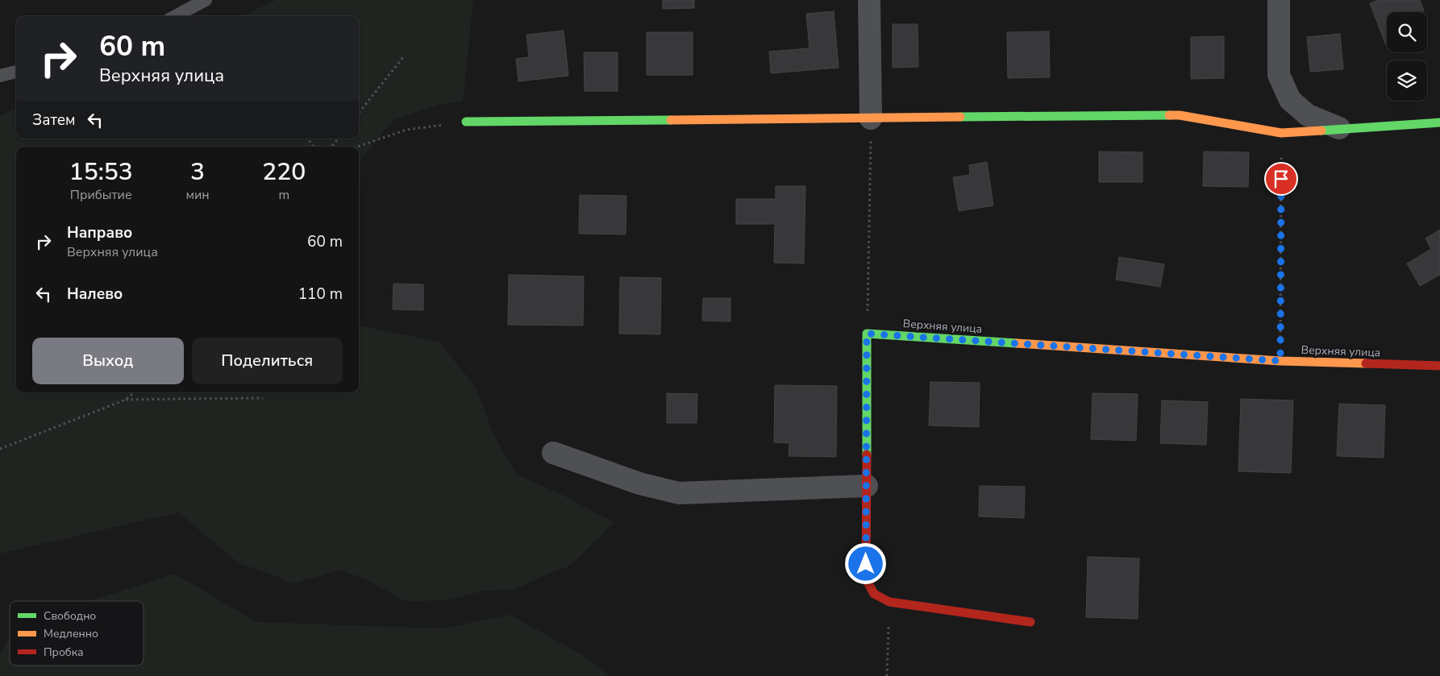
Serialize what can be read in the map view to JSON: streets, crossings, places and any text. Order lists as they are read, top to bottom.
{
  "streets": {
    "street": ["Верхняя улица"]
  },
  "legend": ["Свободно", "Медленно", "Пробка"],
  "page": {
    "turn": ["60 m", "Верхняя улица"],
    "then": "Затем",
    "eta": [
      "15:53",
      "Прибытие",
      "3",
      "мин",
      "220",
      "m"
    ],
    "list": [
      {
        "name": "Направо",
        "note": "Верхняя улица",
        "value": "60 m"
      },
      {
        "name": "Налево",
        "value": "110 m"
      }
    ],
    "buttons": ["Выход", "Поделиться"]
  }
}
